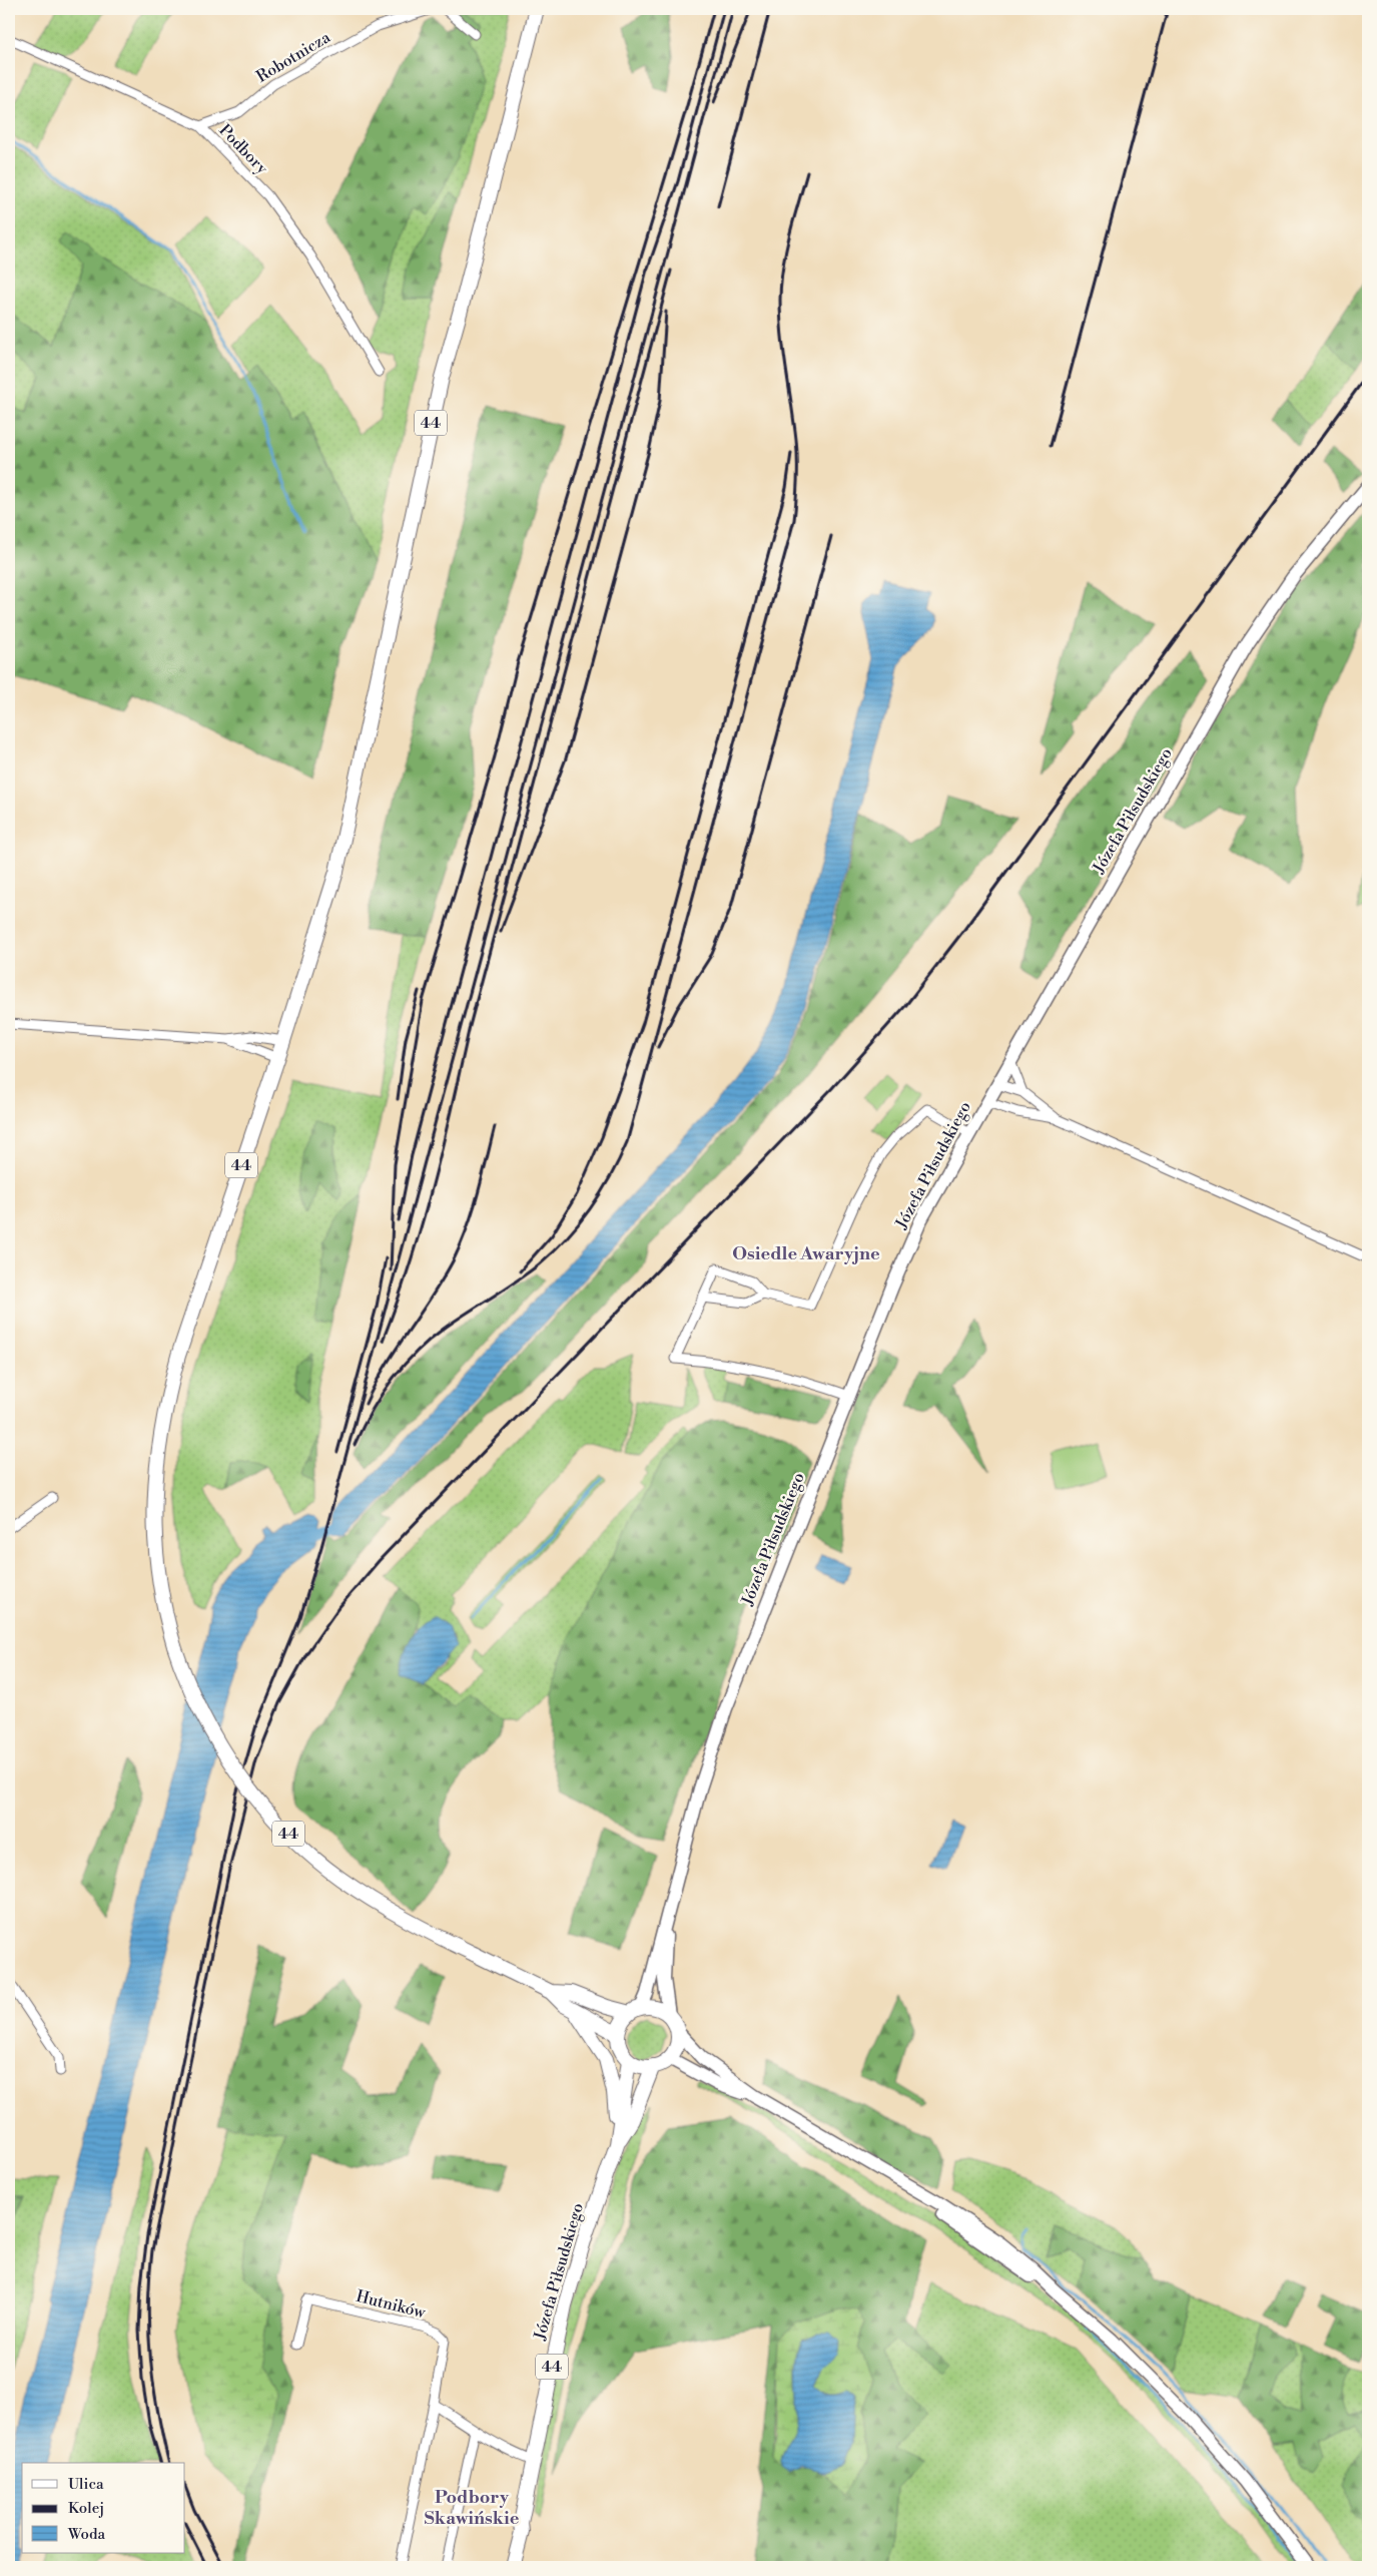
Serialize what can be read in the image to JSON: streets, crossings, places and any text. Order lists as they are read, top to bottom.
{
  "streets": {
    "main road": ["44", "Józefa Piłsudskiego"],
    "street": ["Robotnicza", "Podbory", "Hutników"]
  },
  "crossings": [
    ["Robotnicza", "Podbory"],
    ["44", "Józefa Piłsudskiego"]
  ],
  "districts": ["Osiedle Awaryjne", "Podbory Skawińskie"],
  "legend": ["Ulica", "Kolej", "Woda"]
}
